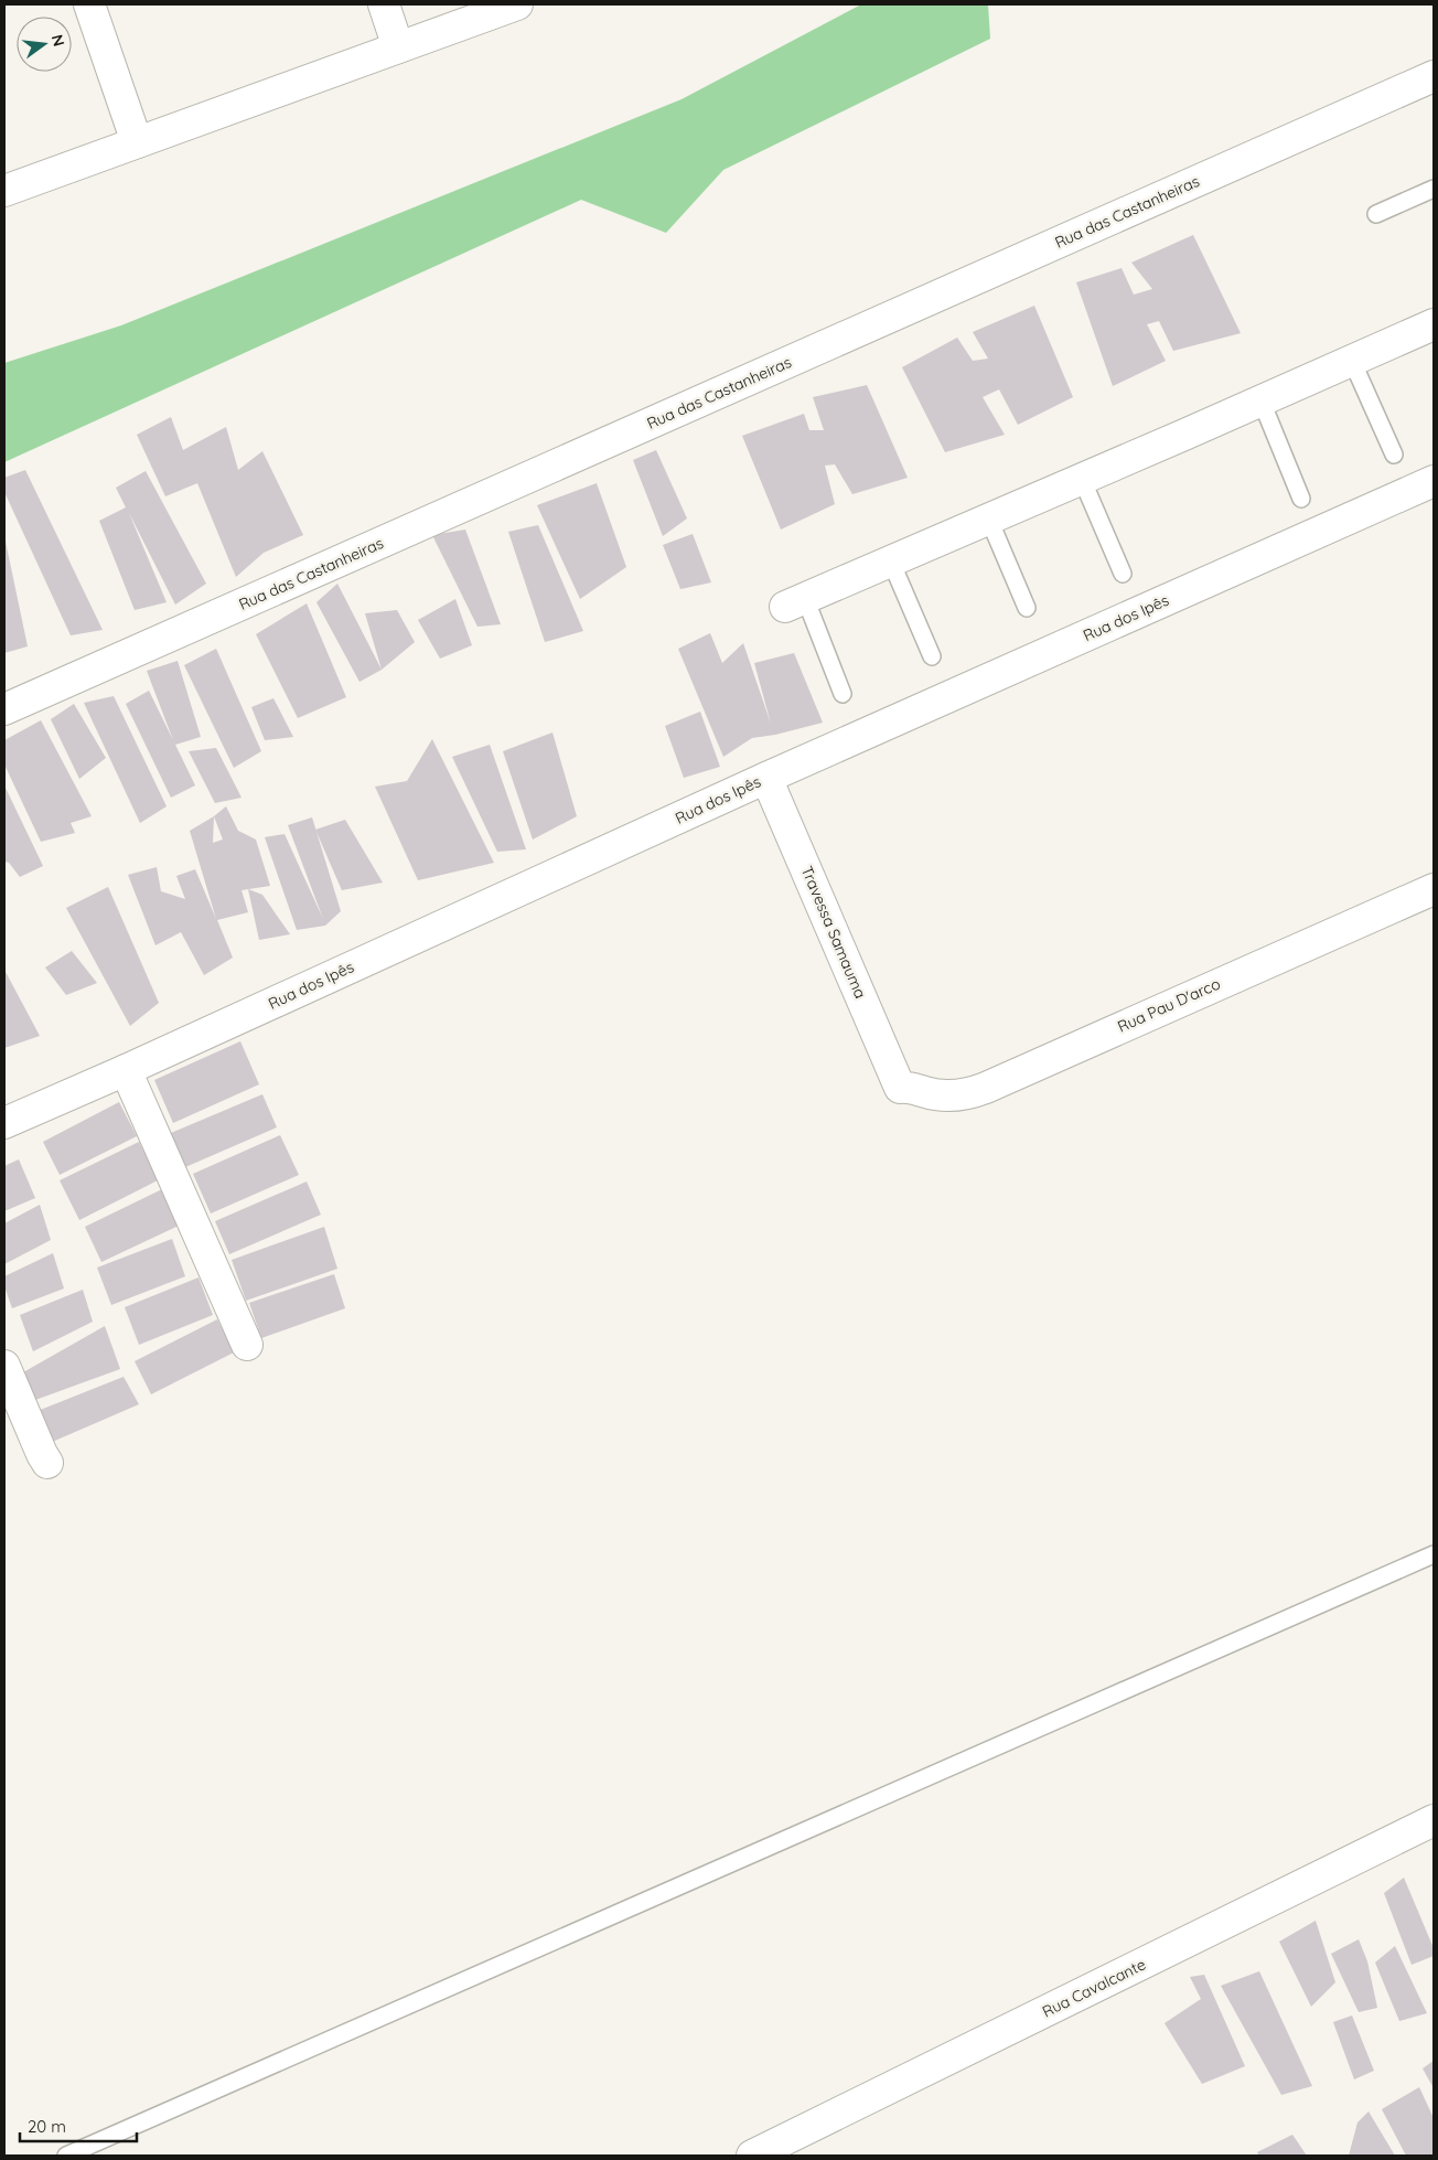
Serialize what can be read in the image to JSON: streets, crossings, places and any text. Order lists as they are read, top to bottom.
{
  "streets": {
    "street": [
      "Rua das Castanheiras",
      "Rua dos Ipês",
      "Travessa Samauma",
      "Rua Pau D'arco",
      "Rua Cavalcante"
    ]
  },
  "crossings": [
    ["Rua dos Ipês", "Travessa Samauma"],
    ["Travessa Samauma", "Rua Pau D'arco"]
  ],
  "scale_bar": "20 m",
  "north": "right"
}
